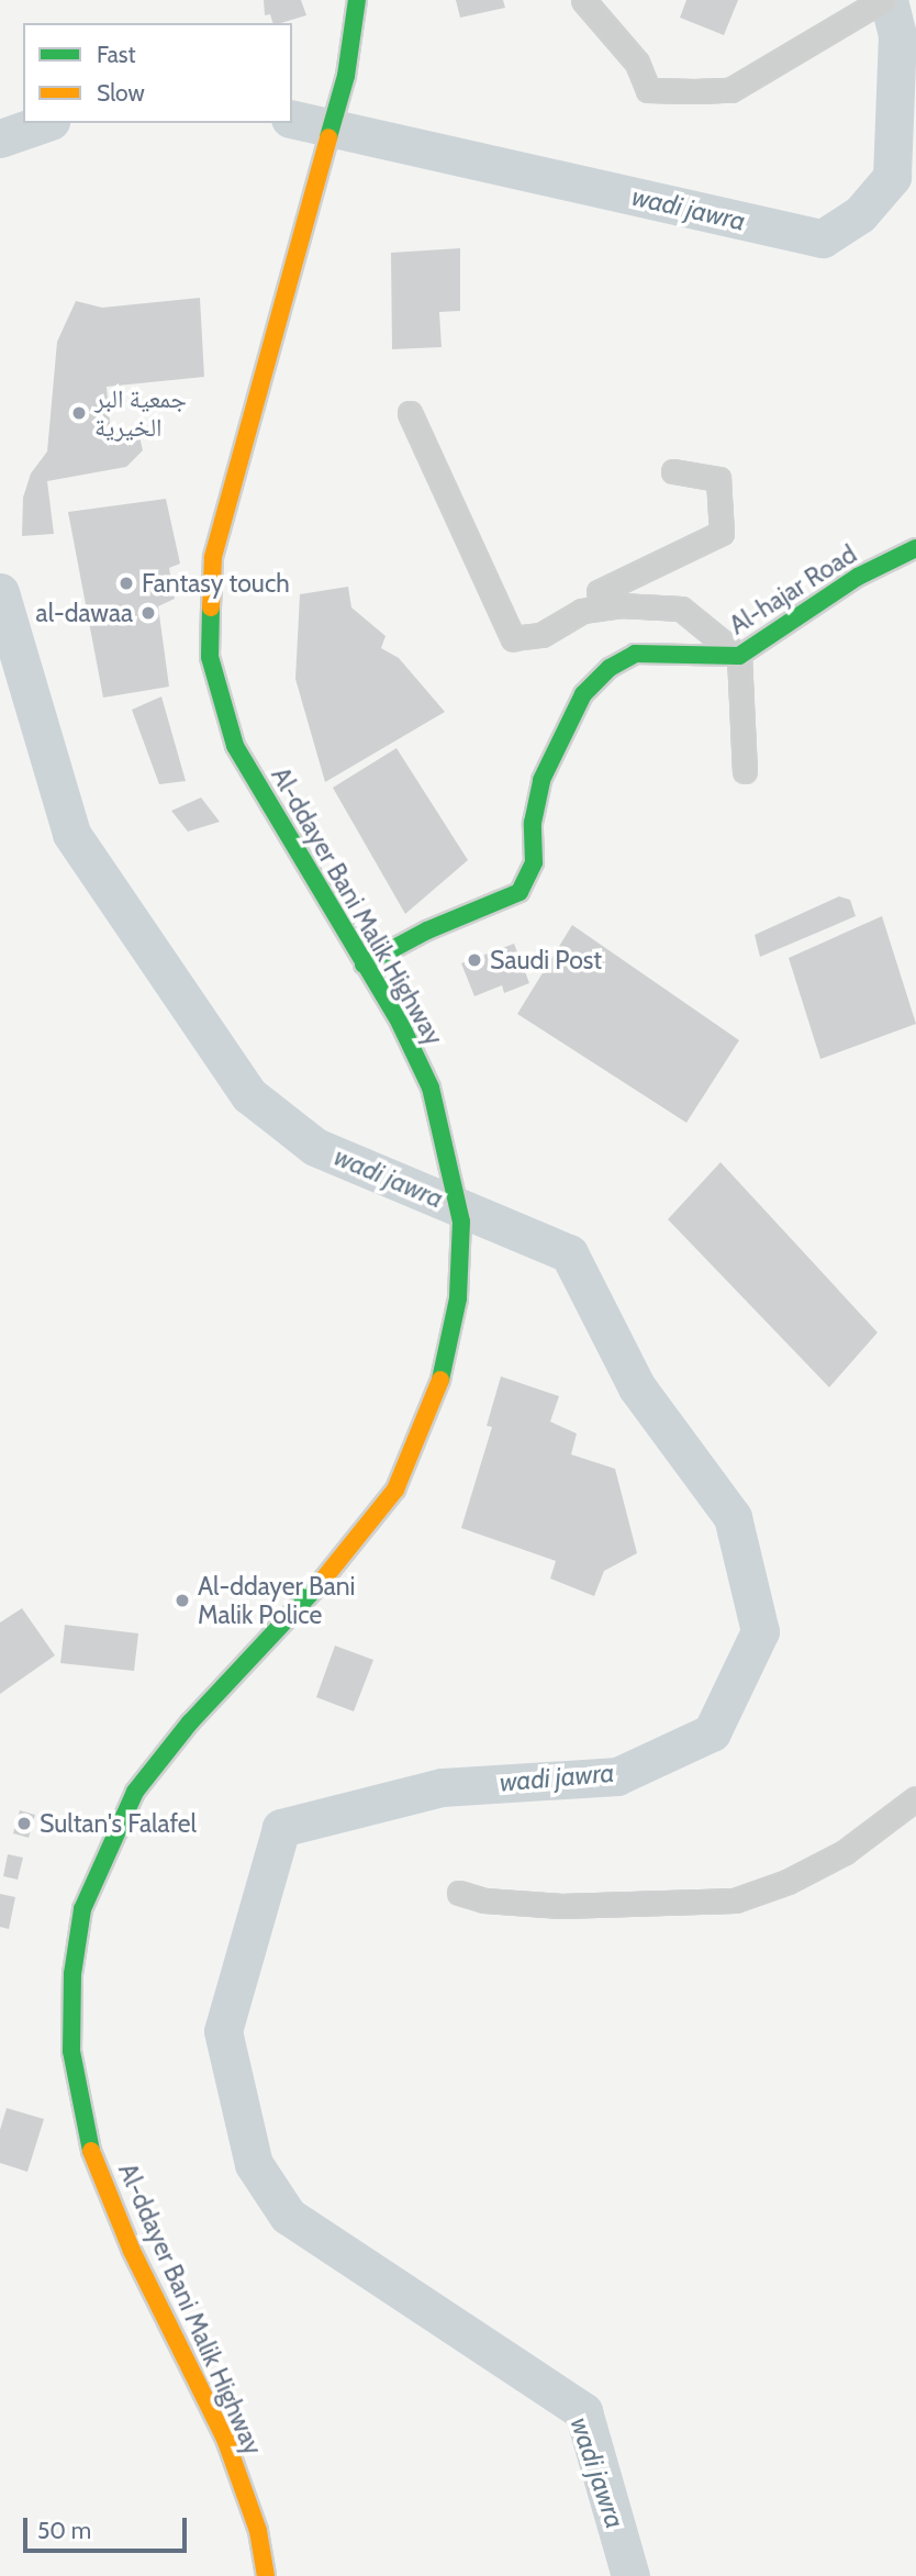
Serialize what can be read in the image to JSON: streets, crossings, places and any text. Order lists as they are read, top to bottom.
{
  "streets": {
    "main road": ["Al-hajar Road", "Al-ddayer Bani Malik Highway"]
  },
  "crossings": [
    ["Al-hajar Road", "Al-ddayer Bani Malik Highway"]
  ],
  "water": ["wadi jawra"],
  "places": [
    "جمعية البر الخيرية",
    "Fantasy touch",
    "al-dawaa",
    "Saudi Post",
    "Al-ddayer Bani Malik Police",
    "Sultan's Falafel"
  ],
  "legend": ["Fast", "Slow"],
  "scale_bar": "50 m"
}
